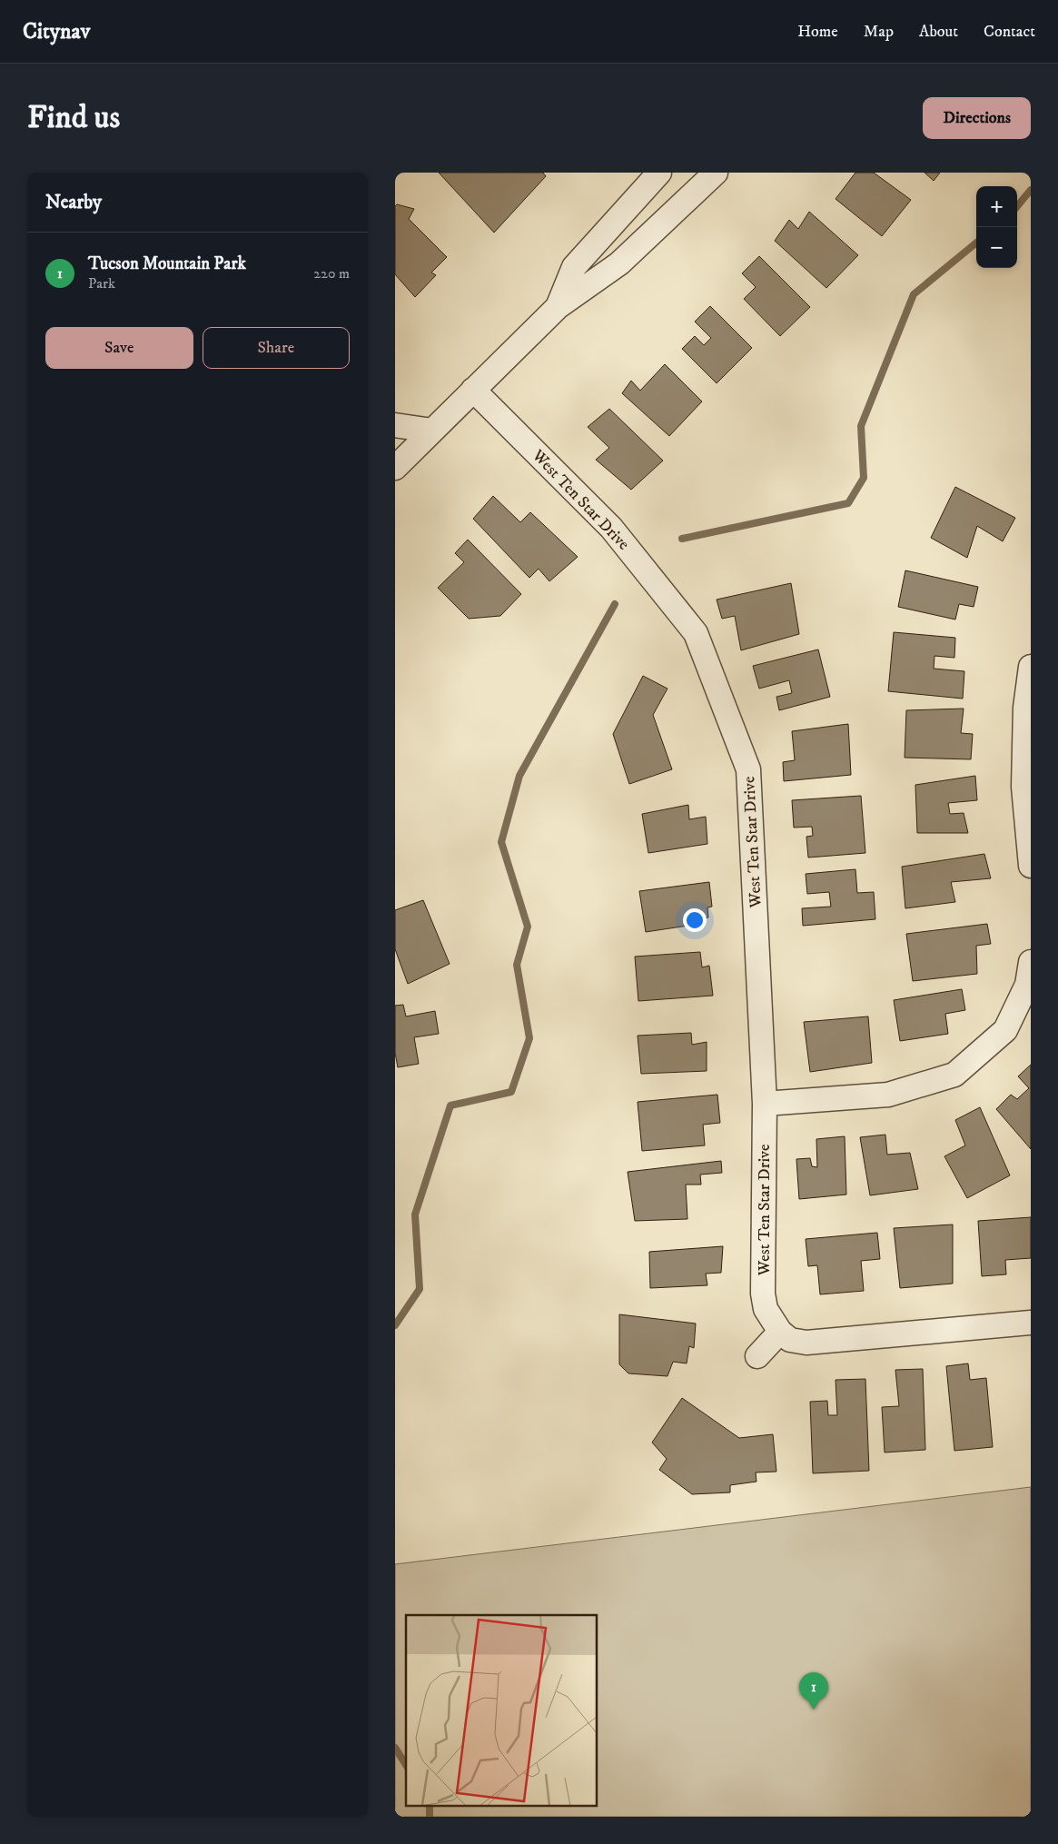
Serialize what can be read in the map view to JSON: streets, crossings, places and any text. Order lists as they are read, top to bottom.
{
  "streets": {
    "street": ["West Ten Star Drive"]
  },
  "page": {
    "header": "Citynav",
    "nav": [
      "Home",
      "Map",
      "About",
      "Contact"
    ],
    "buttons": [
      "Directions",
      ["Save", "Share"]
    ],
    "title": "Find us",
    "heading": "Nearby",
    "map_buttons": ["+", "−"],
    "list": [
      {
        "mark": "1",
        "name": "Tucson Mountain Park",
        "note": "Park",
        "value": "220 m"
      }
    ],
    "pins": "1"
  }
}
